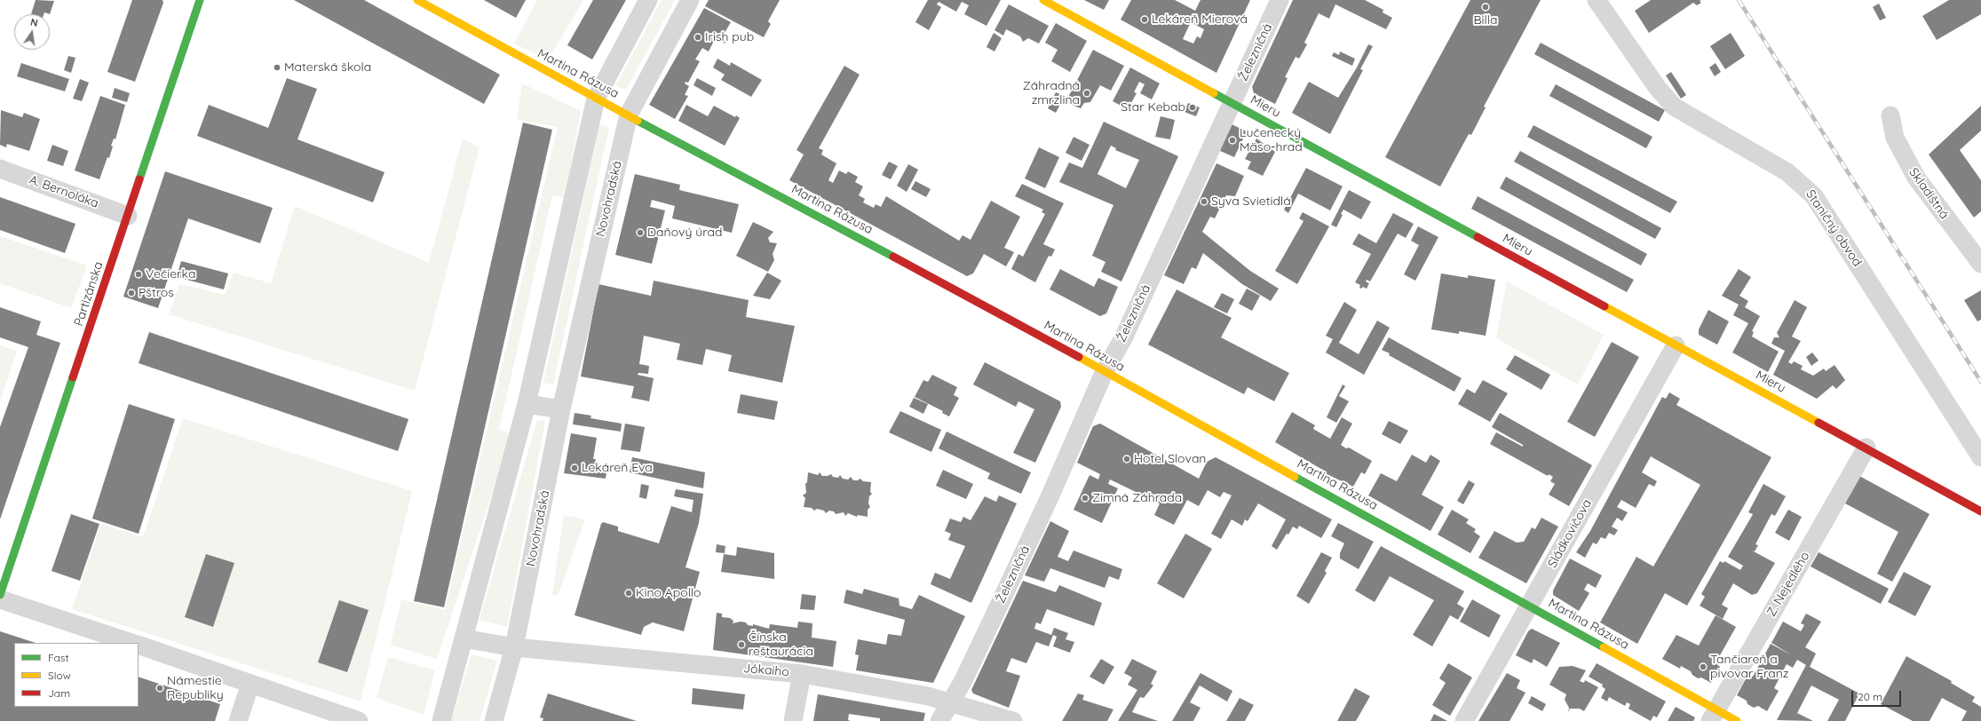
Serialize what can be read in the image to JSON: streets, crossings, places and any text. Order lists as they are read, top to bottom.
{
  "streets": {
    "street": [
      "Železničná",
      "Martina Rázusa",
      "Mieru",
      "A. Bernoláka",
      "Skladištná",
      "Novohradská",
      "Staničný obvod",
      "Partizánska",
      "Sládkovičova",
      "Z. Nejedlého",
      "Jókaiho"
    ]
  },
  "crossings": [
    ["Železničná", "Martina Rázusa"],
    ["Železničná", "Mieru"],
    ["Železničná", "Jókaiho"],
    ["Martina Rázusa", "Novohradská"],
    ["Martina Rázusa", "Sládkovičova"],
    ["Martina Rázusa", "Z. Nejedlého"],
    ["Mieru", "Sládkovičova"],
    ["Mieru", "Z. Nejedlého"],
    ["A. Bernoláka", "Partizánska"],
    ["Novohradská", "Jókaiho"]
  ],
  "places": [
    "Billa",
    "Lekáreň Mierová",
    "Irish pub",
    "Materská škola",
    "Záhradná zmrzlina",
    "Star Kebab",
    "Lučenecký Mäso-hrad",
    "Syva Svietidlá",
    "Daňový úrad",
    "Večierka",
    "Pštros",
    "Hotel Slovan",
    "Lekáreň Eva",
    "Zimná Záhrada",
    "Kino Apollo",
    "Čínska reštaurácia",
    "Tančiareň a pivovar Franz",
    "Námestie Republiky"
  ],
  "legend": ["Fast", "Slow", "Jam"],
  "scale_bar": "20 m",
  "north": "top"
}
